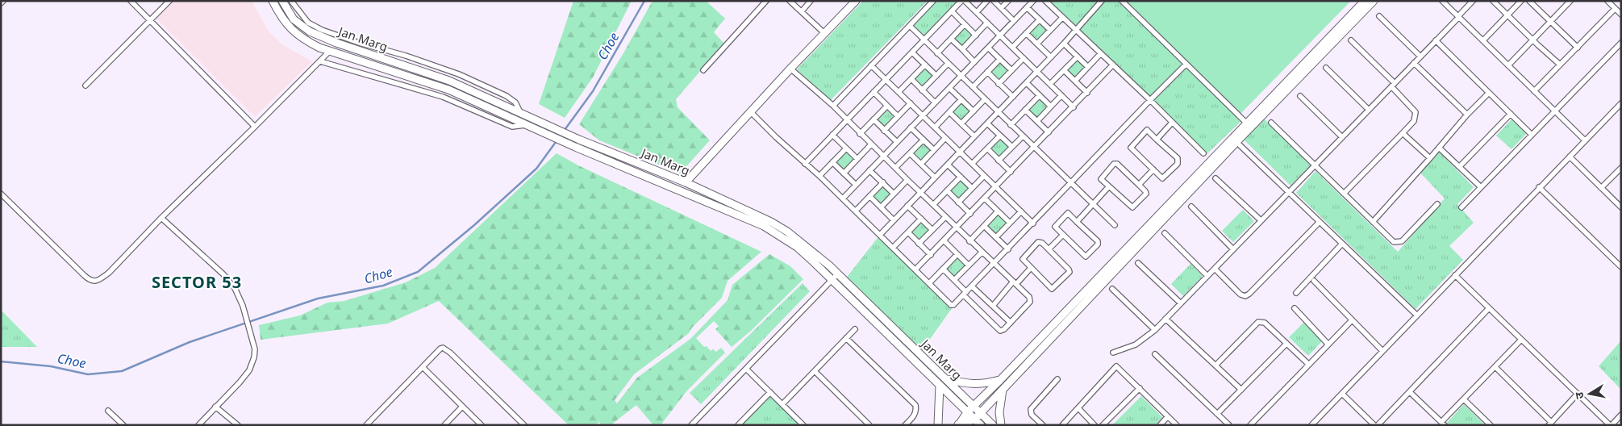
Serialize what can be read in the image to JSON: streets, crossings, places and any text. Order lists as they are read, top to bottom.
{
  "streets": {
    "main road": ["Jan Marg"]
  },
  "districts": ["SECTOR 53"],
  "water": ["Choe"],
  "north": "left"
}
